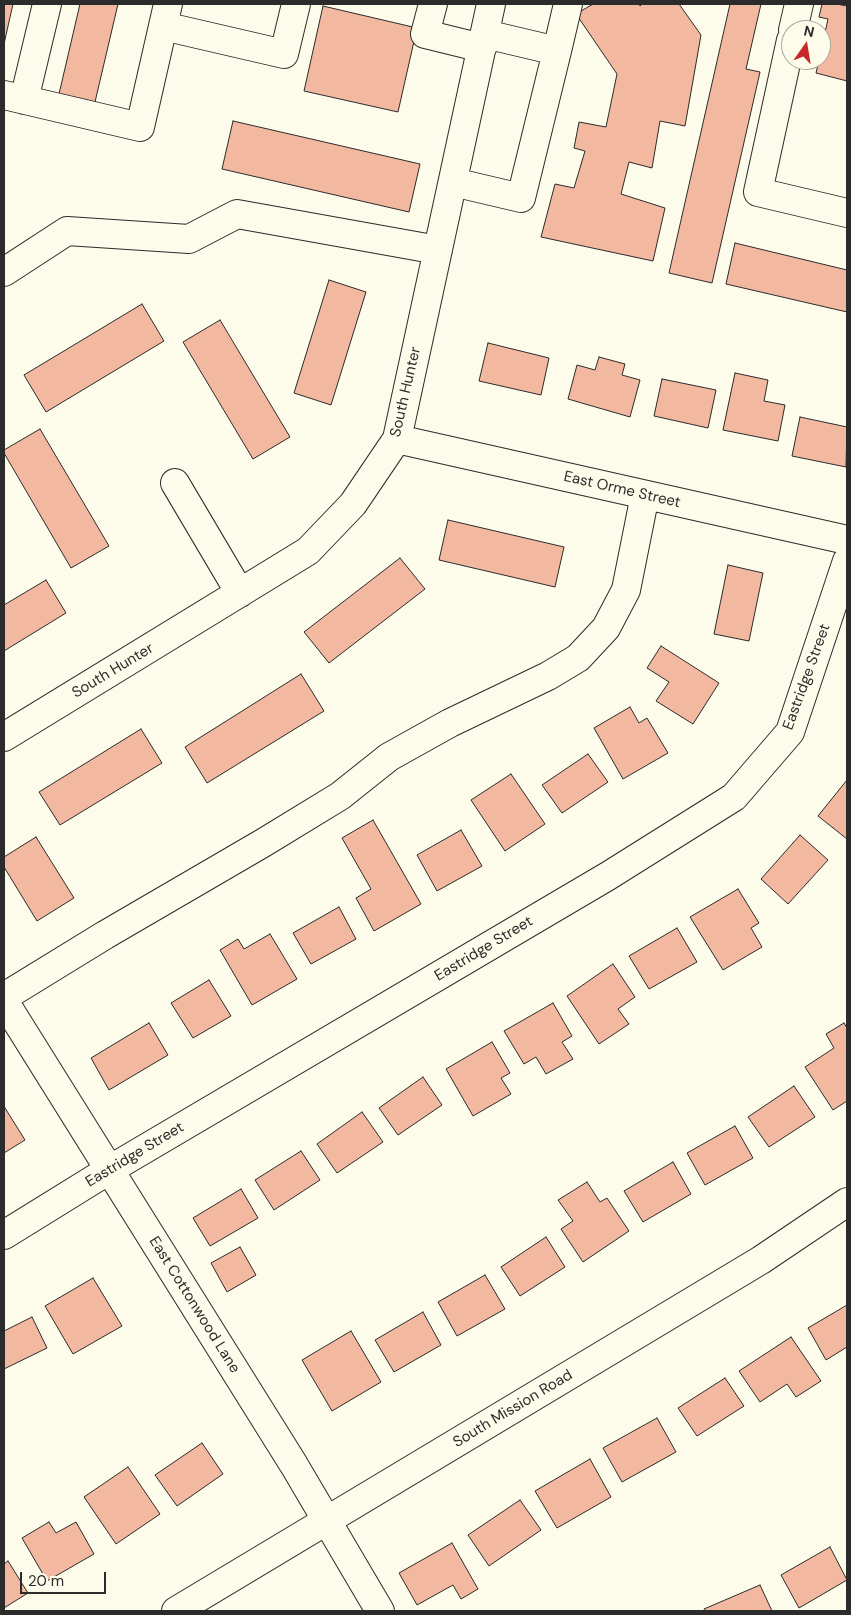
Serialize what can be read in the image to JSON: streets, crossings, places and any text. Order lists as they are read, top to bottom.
{
  "streets": {
    "street": [
      "South Hunter",
      "East Orme Street",
      "Eastridge Street",
      "East Cottonwood Lane",
      "South Mission Road"
    ]
  },
  "crossings": [
    ["South Hunter", "East Orme Street"],
    ["Eastridge Street", "East Cottonwood Lane"],
    ["East Cottonwood Lane", "South Mission Road"]
  ],
  "scale_bar": "20 m",
  "north": "top"
}
